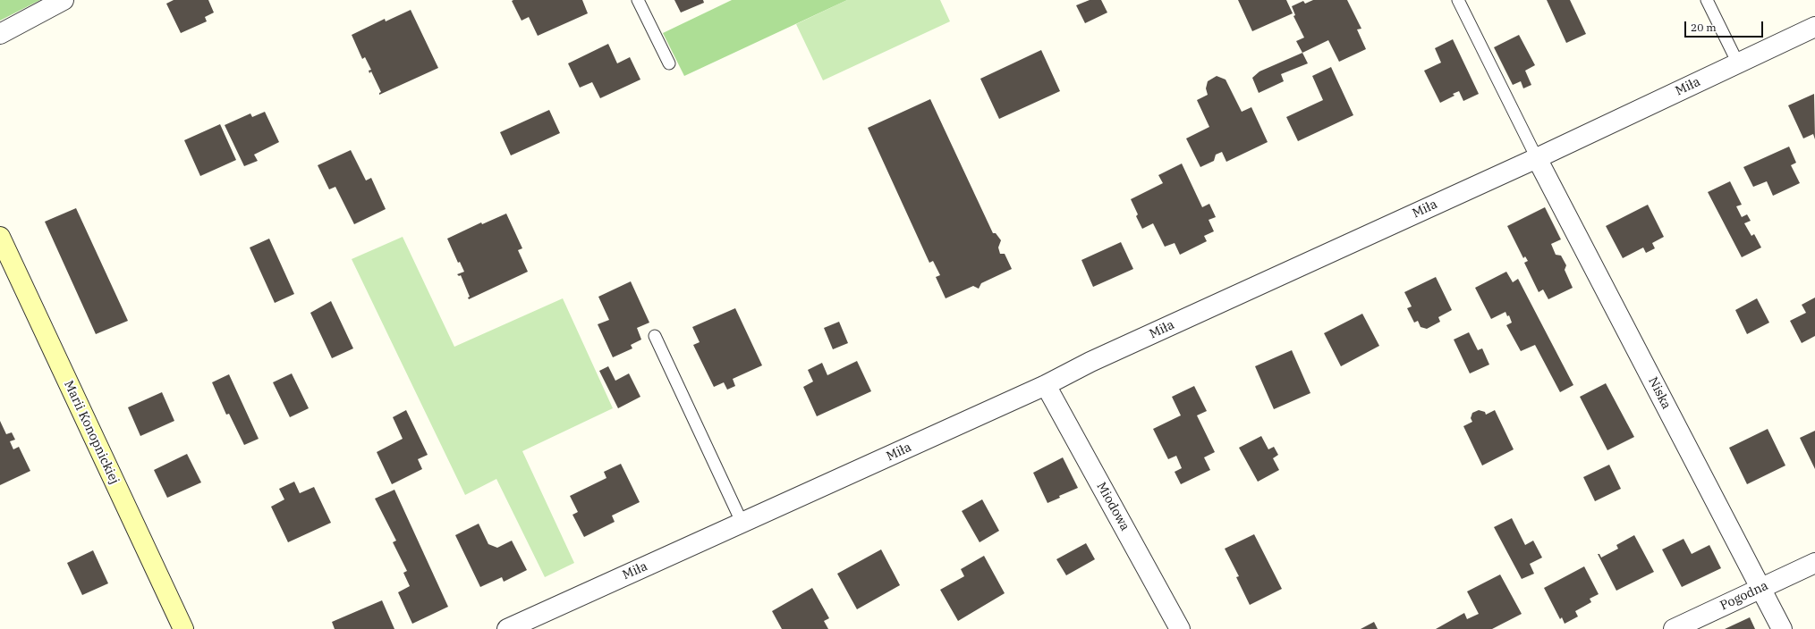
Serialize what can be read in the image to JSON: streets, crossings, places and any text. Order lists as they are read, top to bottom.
{
  "streets": {
    "street": [
      "Miła",
      "Niska",
      "Marii Konopnickiej",
      "Miodowa",
      "Pogodna"
    ]
  },
  "crossings": [
    ["Miła", "Niska"],
    ["Miła", "Miodowa"],
    ["Niska", "Pogodna"]
  ],
  "scale_bar": "20 m"
}
